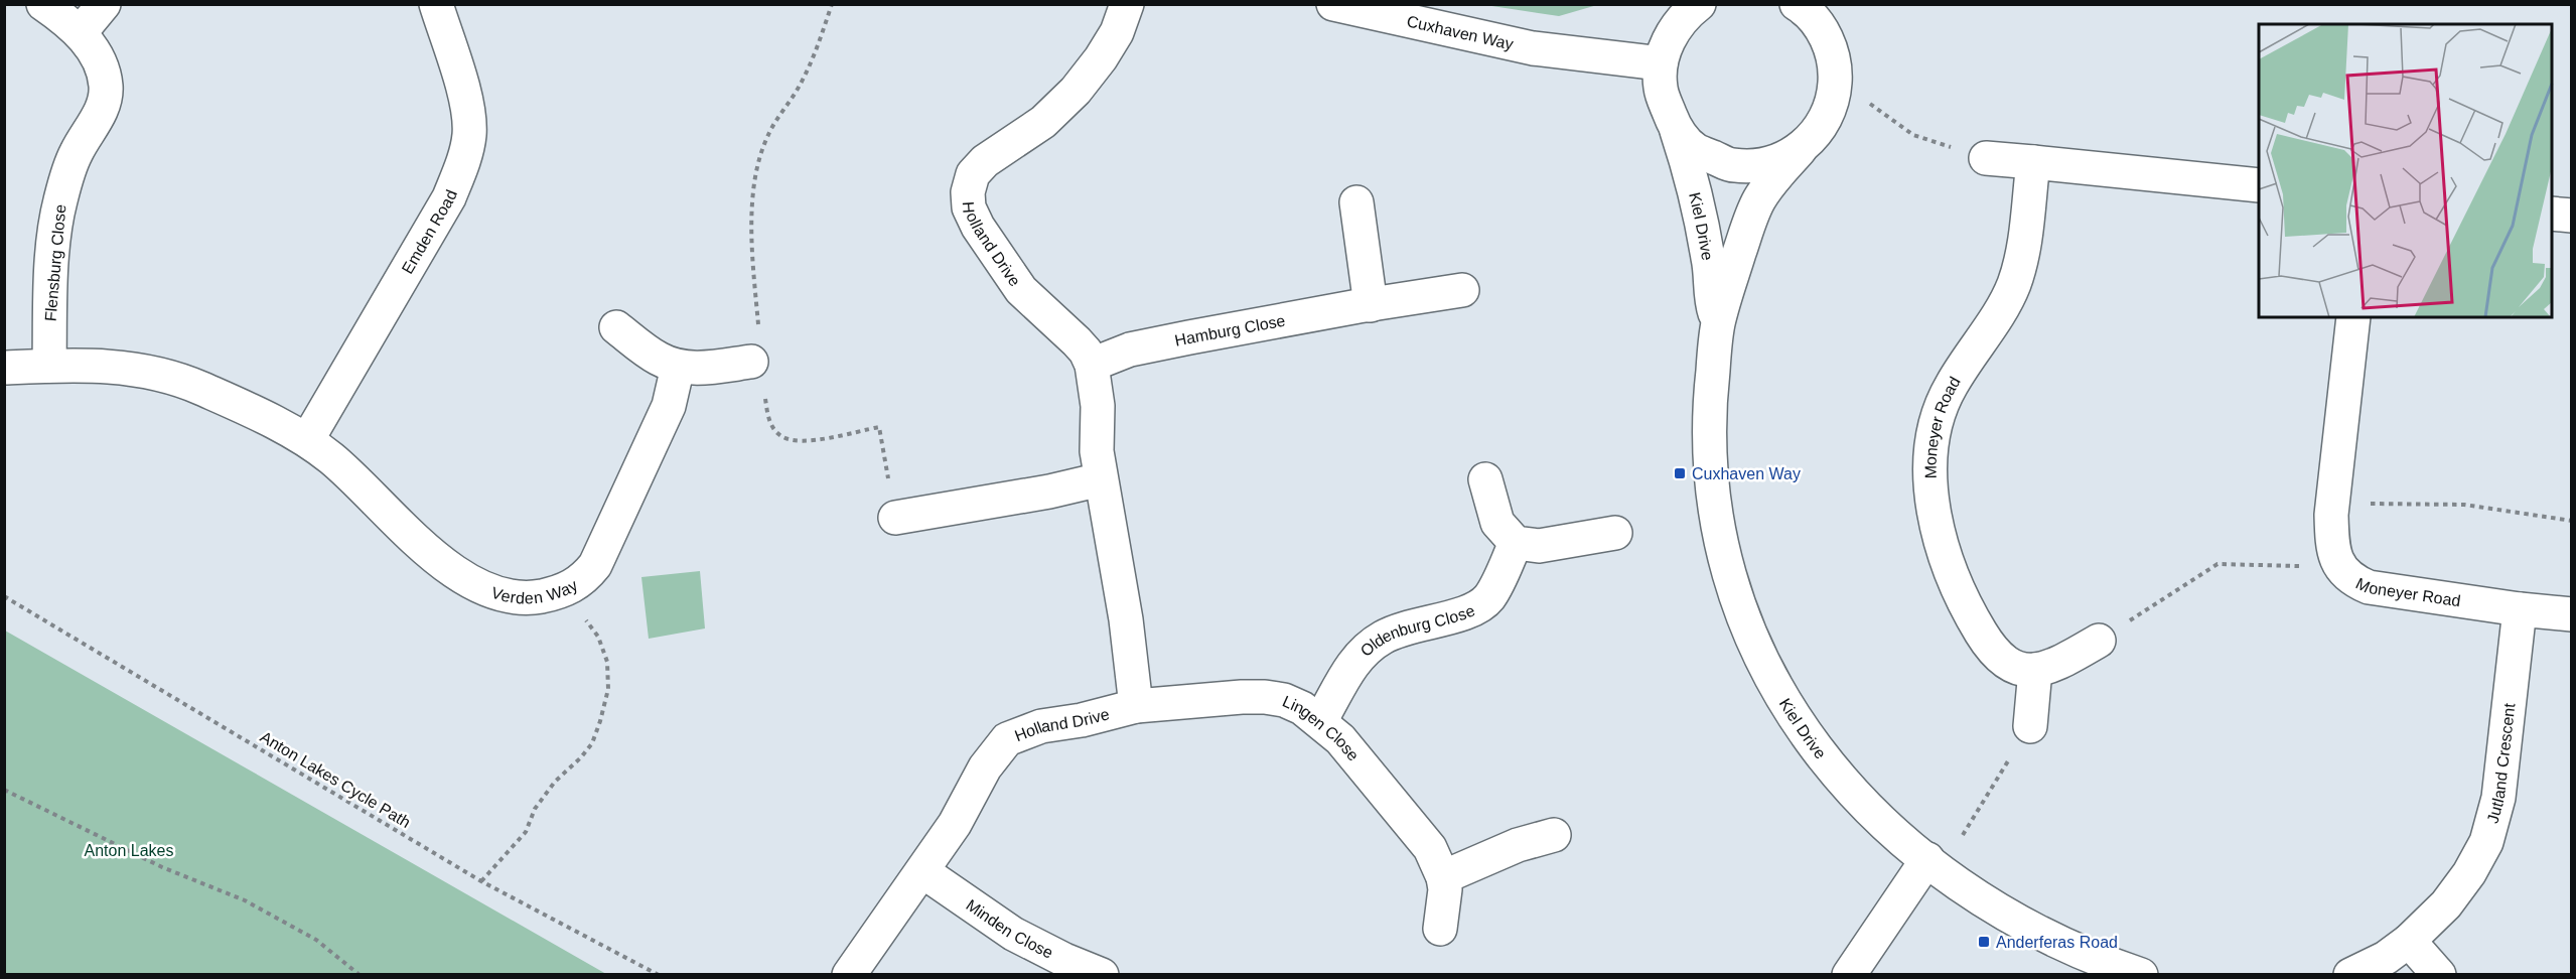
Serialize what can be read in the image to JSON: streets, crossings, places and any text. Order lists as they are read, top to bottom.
{
  "streets": {
    "street": [
      "Cuxhaven Way",
      "Kiel Drive",
      "Emden Road",
      "Holland Drive",
      "Flensburg Close",
      "Hamburg Close",
      "Moneyer Road",
      "Verden Way",
      "Oldenburg Close",
      "Lingen Close",
      "Jutland Crescent",
      "Minden Close"
    ],
    "path": ["Anton Lakes Cycle Path"]
  },
  "crossings": [
    ["Cuxhaven Way", "Kiel Drive"],
    ["Emden Road", "Verden Way"],
    ["Holland Drive", "Hamburg Close"],
    ["Holland Drive", "Lingen Close"],
    ["Holland Drive", "Minden Close"],
    ["Moneyer Road", "Jutland Crescent"],
    ["Oldenburg Close", "Lingen Close"]
  ],
  "parks": ["Anton Lakes"],
  "places": {
    "transit": ["Cuxhaven Way", "Anderferas Road"]
  }
}
